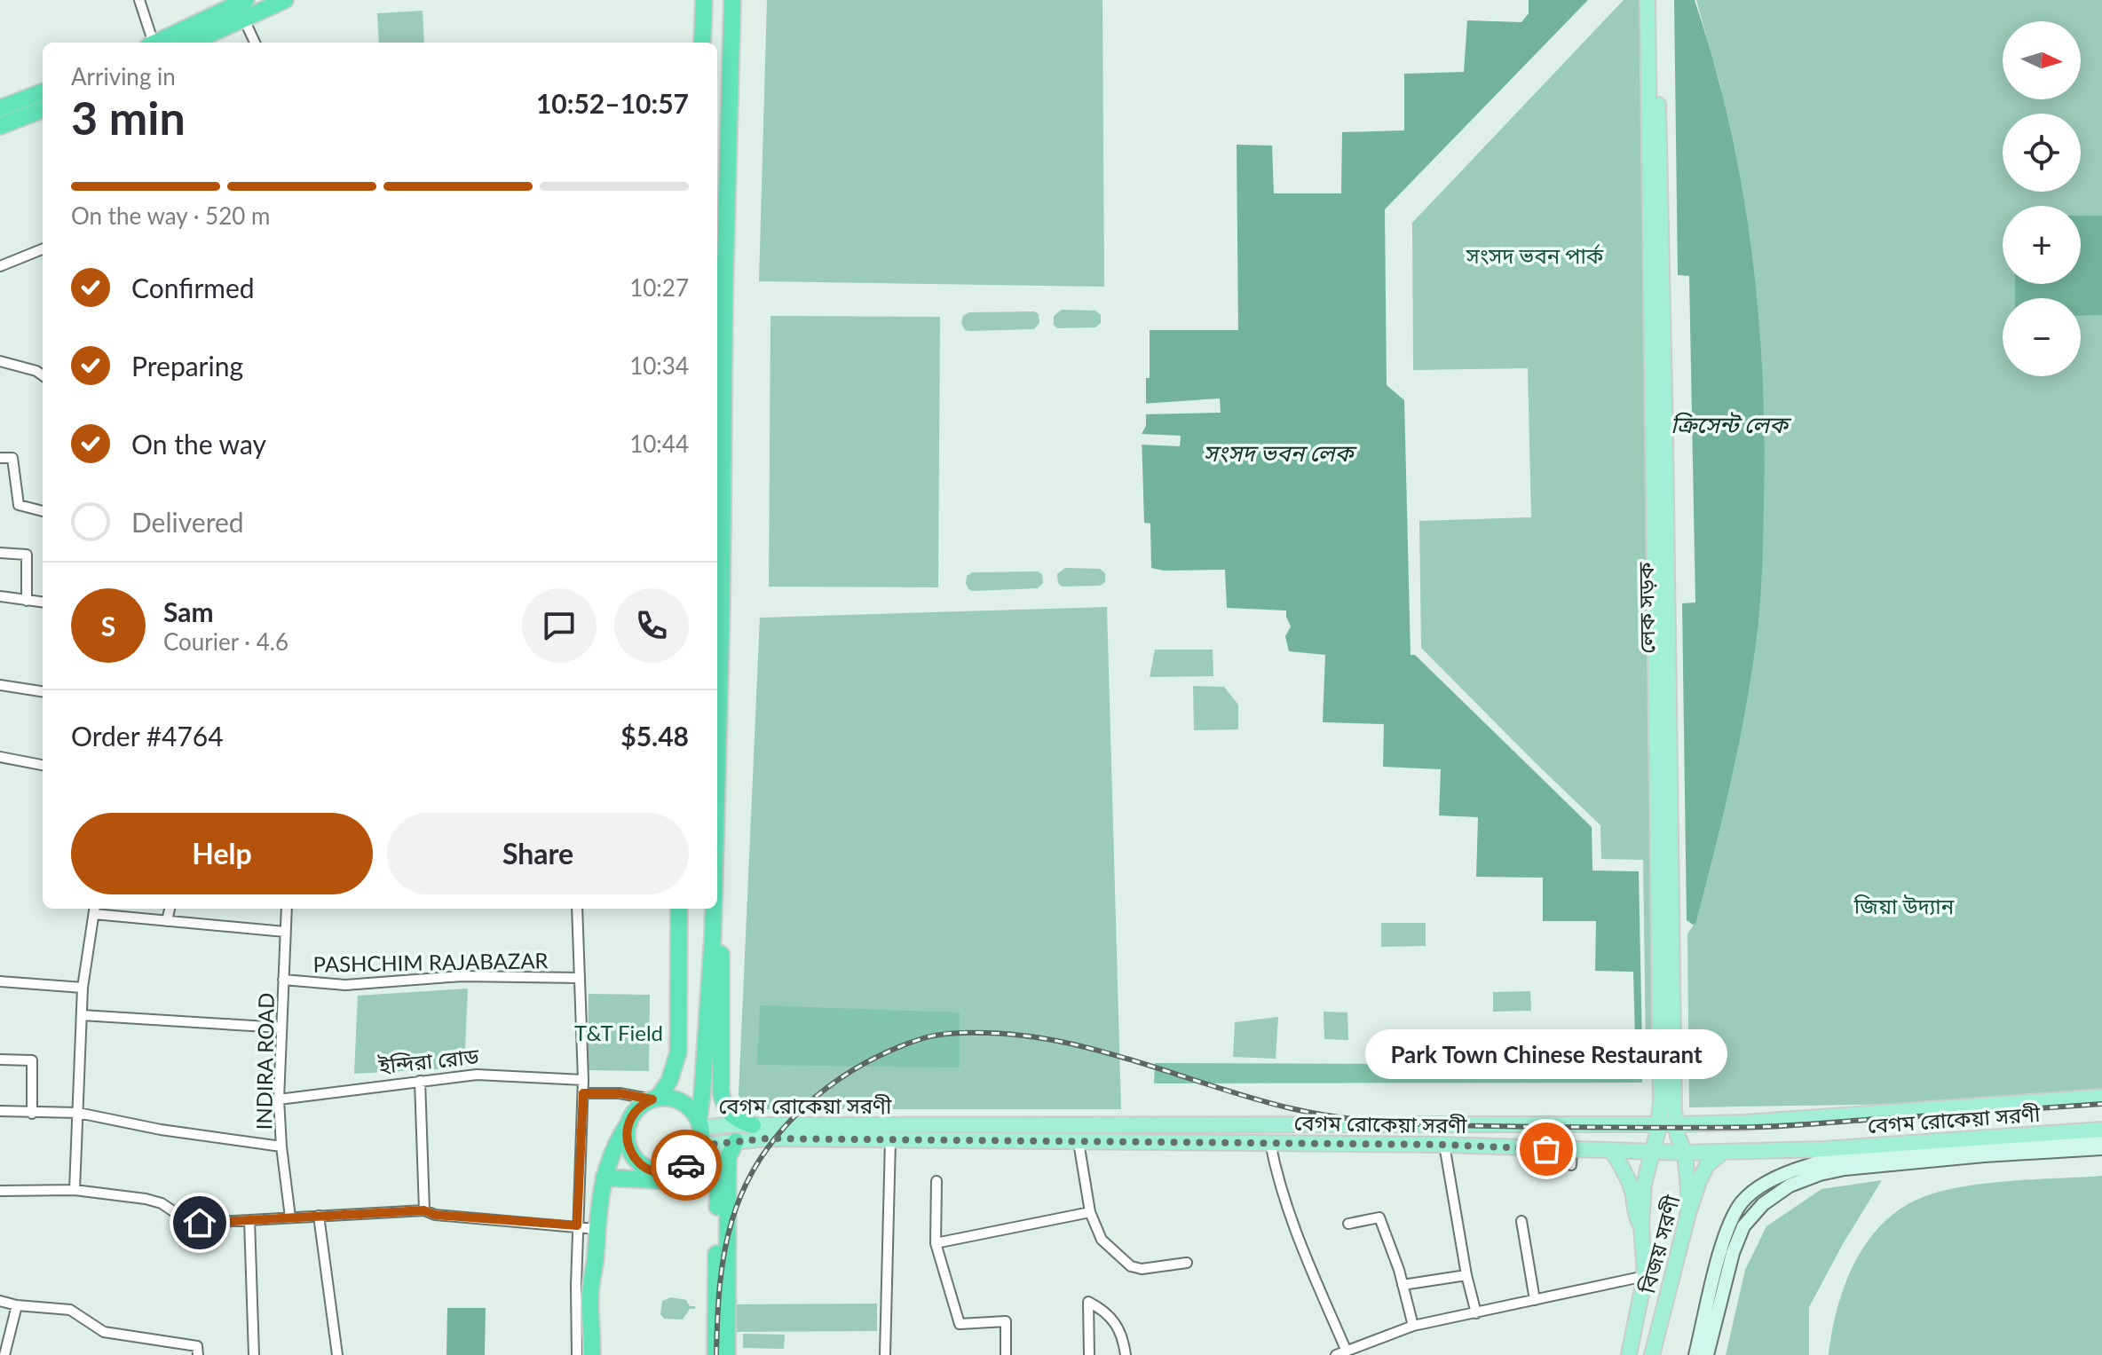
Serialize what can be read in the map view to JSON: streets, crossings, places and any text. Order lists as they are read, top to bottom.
{
  "streets": {
    "main road": ["লেক সড়ক", "বেগম রোকেয়া সরণী", "বিজয় সরণী"],
    "street": ["PASHCHIM RAJABAZAR", "ইন্দিরা রোড", "INDIRA ROAD"]
  },
  "crossings": [
    ["লেক সড়ক", "বেগম রোকেয়া সরণী"],
    ["লেক সড়ক", "বিজয় সরণী"],
    ["PASHCHIM RAJABAZAR", "INDIRA ROAD"],
    ["ইন্দিরা রোড", "INDIRA ROAD"],
    ["বেগম রোকেয়া সরণী", "বিজয় সরণী"]
  ],
  "water": ["ক্রিসেন্ট লেক", "সংসদ ভবন লেক"],
  "parks": ["সংসদ ভবন পার্ক", "জিয়া উদ্যান", "T&T Field"],
  "places": ["Park Town Chinese Restaurant"],
  "north": "right",
  "page": {
    "map_buttons": ["+", "−"],
    "heading": ["3 min", "Arriving in", "10:52–10:57"],
    "panel": [
      "Sam",
      "Courier · 4.6",
      "Order #4764",
      "$5.48"
    ],
    "bar": "On the way · 520 m",
    "list": [
      ["Confirmed", "10:27"],
      ["Preparing", "10:34"],
      ["On the way", "10:44"],
      "Delivered"
    ],
    "round": "S",
    "buttons": ["Help", "Share"],
    "bubble": "Park Town Chinese Restaurant"
  }
}
